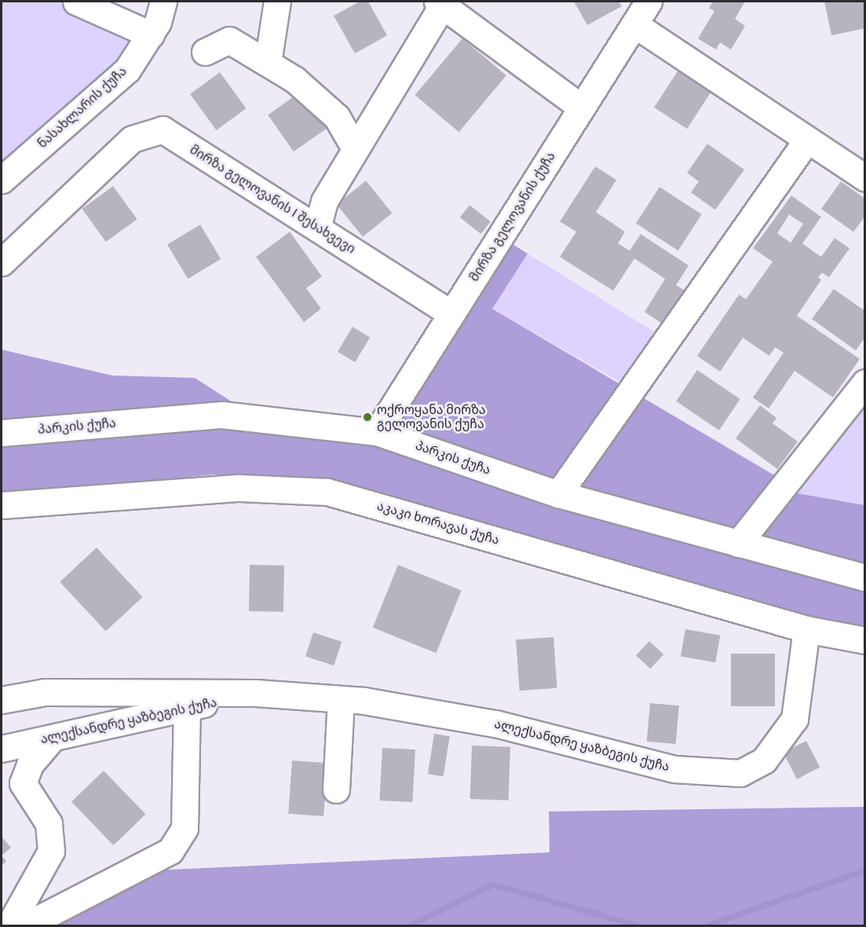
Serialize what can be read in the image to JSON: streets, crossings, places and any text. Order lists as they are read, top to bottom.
{
  "streets": {
    "street": [
      "ნასახლარის ქუჩა",
      "მირზა გელოვანის I შესახვევი",
      "მირზა გელოვანის ქუჩა",
      "პარკის ქუჩა",
      "აკაკი ხორავას ქუჩა",
      "ალექსანდრე ყაზბეგის ქუჩა"
    ]
  },
  "crossings": [
    ["მირზა გელოვანის I შესახვევი", "მირზა გელოვანის ქუჩა"],
    ["მირზა გელოვანის ქუჩა", "პარკის ქუჩა"],
    ["აკაკი ხორავას ქუჩა", "ალექსანდრე ყაზბეგის ქუჩა"]
  ],
  "places": ["ოქროყანა მირზა გელოვანის ქუჩა"]
}
